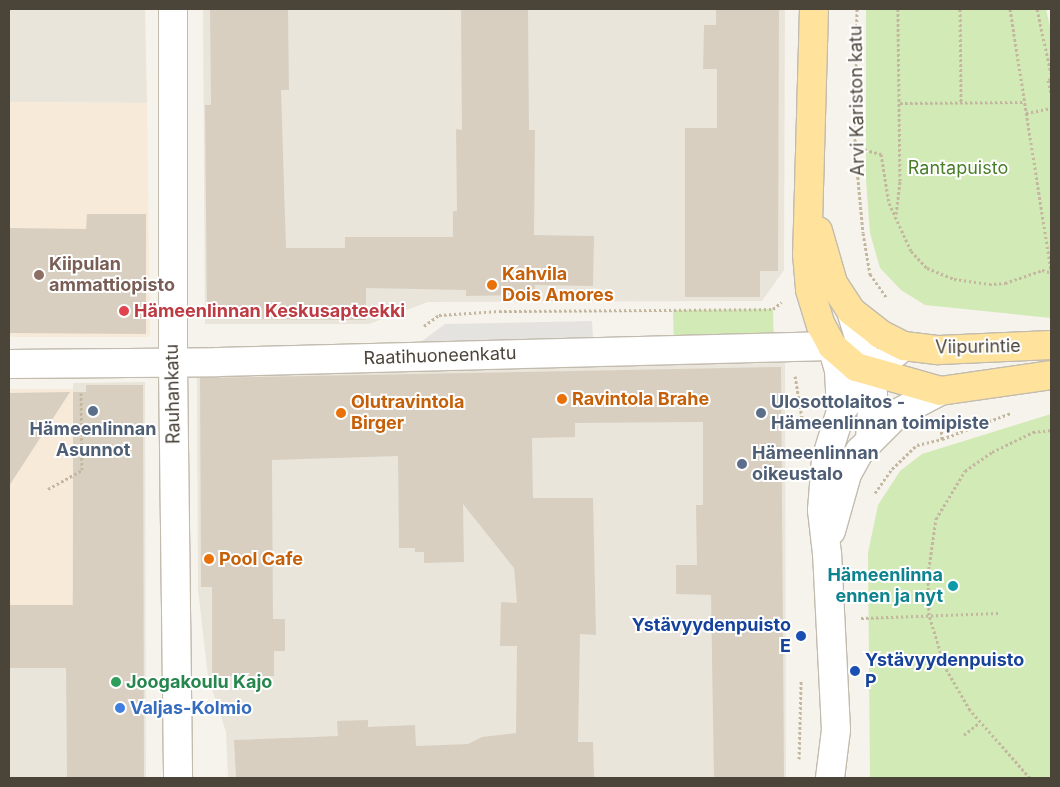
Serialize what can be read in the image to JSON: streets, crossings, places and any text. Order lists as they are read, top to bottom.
{
  "streets": {
    "main road": ["Viipurintie"],
    "street": ["Raatihuoneenkatu", "Rauhankatu"],
    "path": ["Arvi Kariston katu"]
  },
  "crossings": [
    ["Viipurintie", "Raatihuoneenkatu"],
    ["Raatihuoneenkatu", "Rauhankatu"]
  ],
  "parks": ["Rantapuisto"],
  "places": [
    "Kiipulan ammattiopisto",
    "Kahvila Dois Amores",
    "Hämeenlinnan Keskusapteekki",
    "Ravintola Brahe",
    "Hämeenlinnan Asunnot",
    "Olutravintola Birger",
    "Ulosottolaitos - Hämeenlinnan toimipiste",
    "Hämeenlinnan oikeustalo",
    "Pool Cafe",
    "Hämeenlinna ennen ja nyt",
    "Ystävyydenpuisto E",
    "Ystävyydenpuisto P",
    "Joogakoulu Kajo",
    "Valjas-Kolmio"
  ]
}
